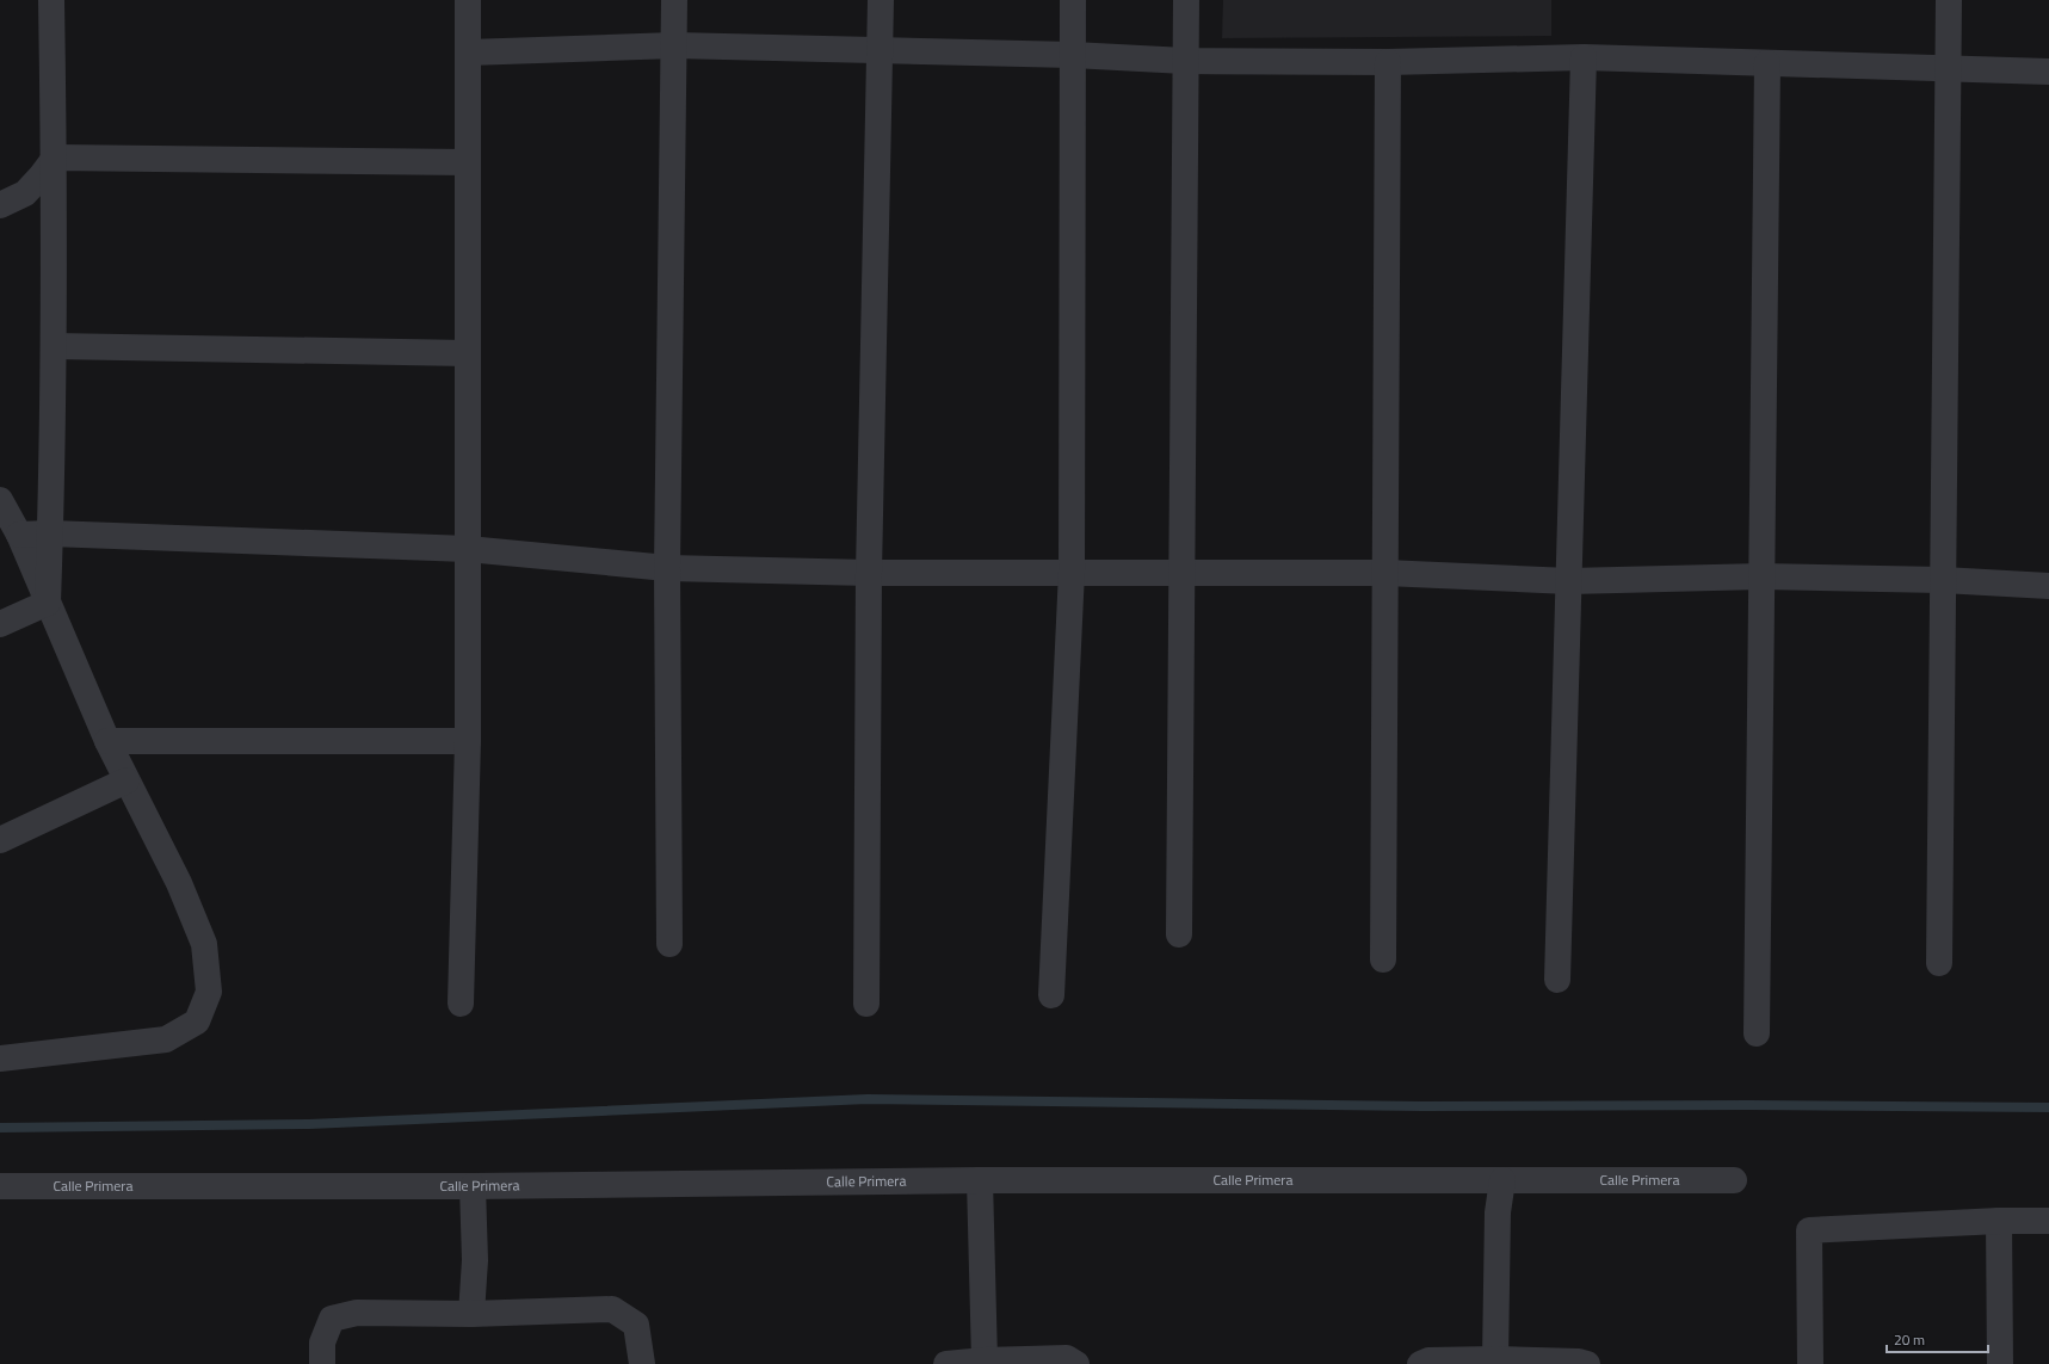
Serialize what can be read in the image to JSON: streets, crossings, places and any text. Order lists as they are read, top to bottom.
{
  "streets": {
    "street": ["Calle Primera"]
  },
  "scale_bar": "20 m"
}
